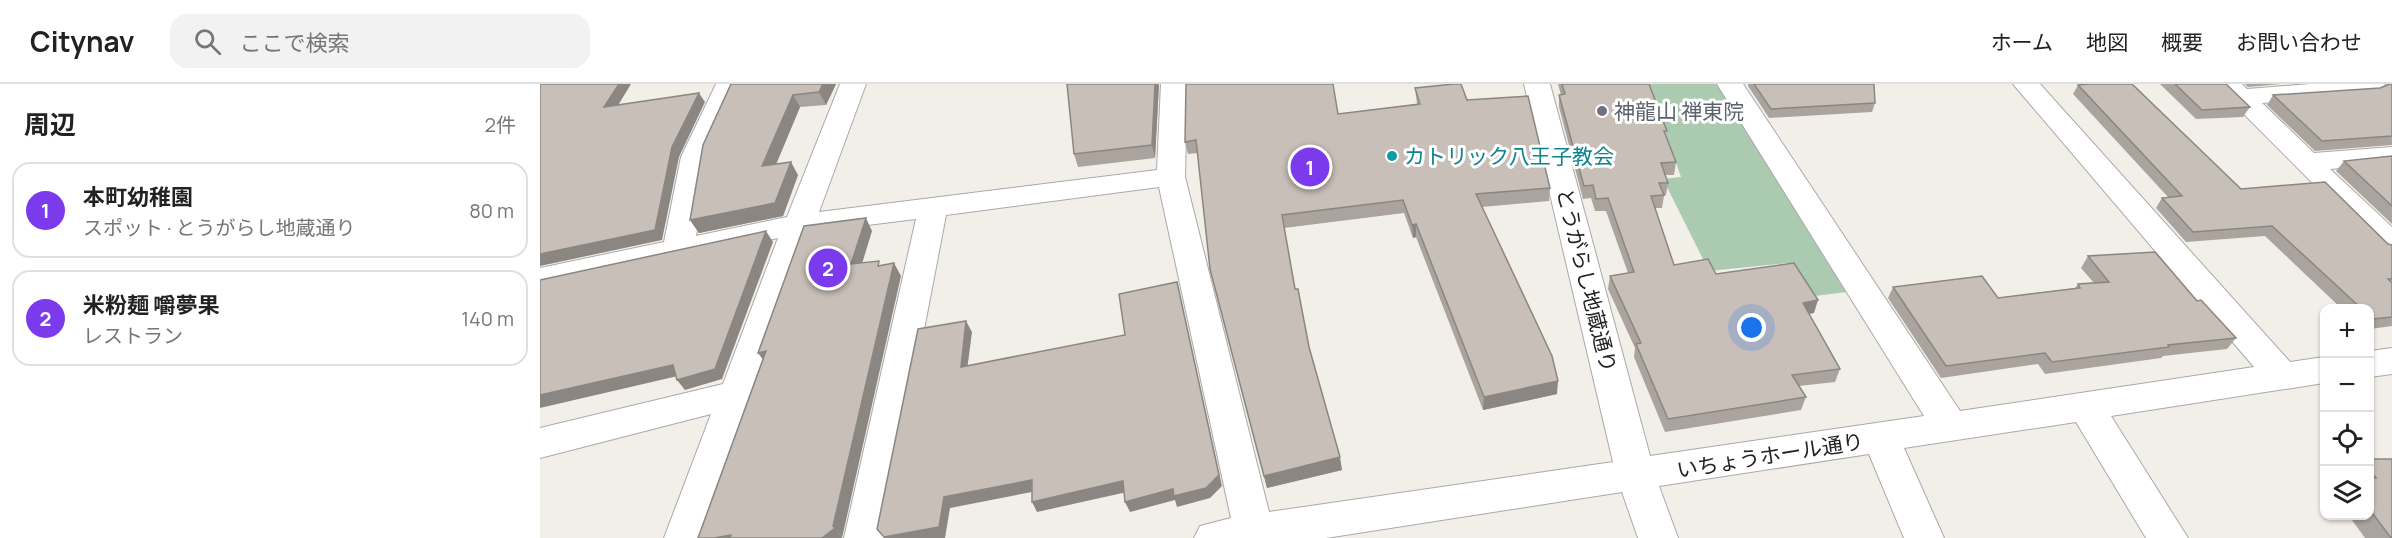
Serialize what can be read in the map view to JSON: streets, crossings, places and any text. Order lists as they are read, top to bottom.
{
  "streets": {
    "street": ["とうがらし地蔵通り", "いちょうホール通り"]
  },
  "crossings": [
    ["とうがらし地蔵通り", "いちょうホール通り"]
  ],
  "places": ["神龍山 禅東院", "カトリック八王子教会"],
  "page": {
    "header": "Citynav",
    "search": "ここで検索",
    "nav": [
      "ホーム",
      "地図",
      "概要",
      "お問い合わせ"
    ],
    "heading": ["周辺", "2件"],
    "pins": ["1", "2"],
    "list": [
      {
        "mark": "1",
        "name": "本町幼稚園",
        "note": "スポット · とうがらし地蔵通り",
        "value": "80 m"
      },
      {
        "mark": "2",
        "name": "米粉麺 嚼夢果",
        "note": "レストラン",
        "value": "140 m"
      }
    ],
    "map_buttons": ["+", "−"]
  }
}
